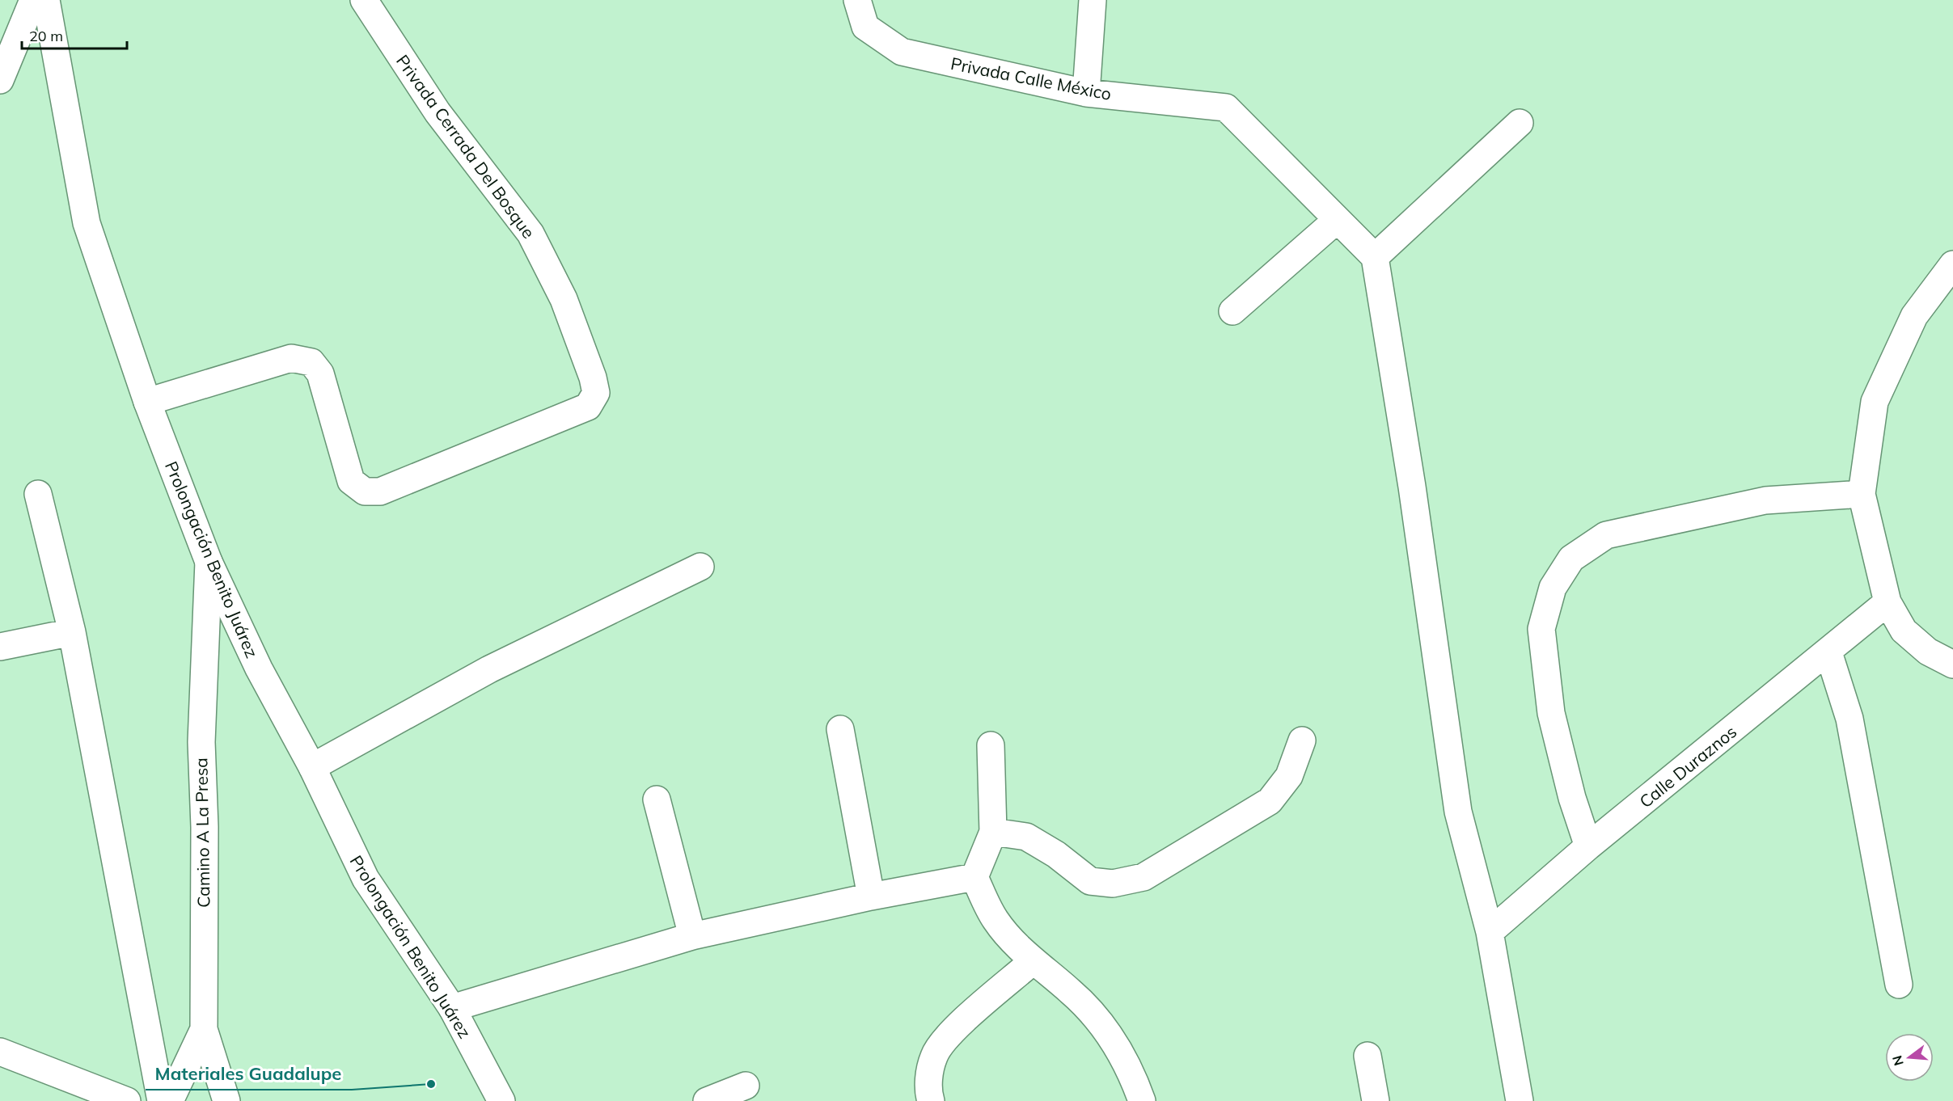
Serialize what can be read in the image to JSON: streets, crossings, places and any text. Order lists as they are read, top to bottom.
{
  "streets": {
    "street": [
      "Privada Calle México",
      "Privada Cerrada Del Bosque",
      "Prolongación Benito Juárez",
      "Calle Duraznos",
      "Camino A La Presa"
    ]
  },
  "crossings": [
    ["Privada Cerrada Del Bosque", "Prolongación Benito Juárez"],
    ["Prolongación Benito Juárez", "Camino A La Presa"]
  ],
  "places": ["Materiales Guadalupe"],
  "scale_bar": "20 m",
  "north": "left"
}
